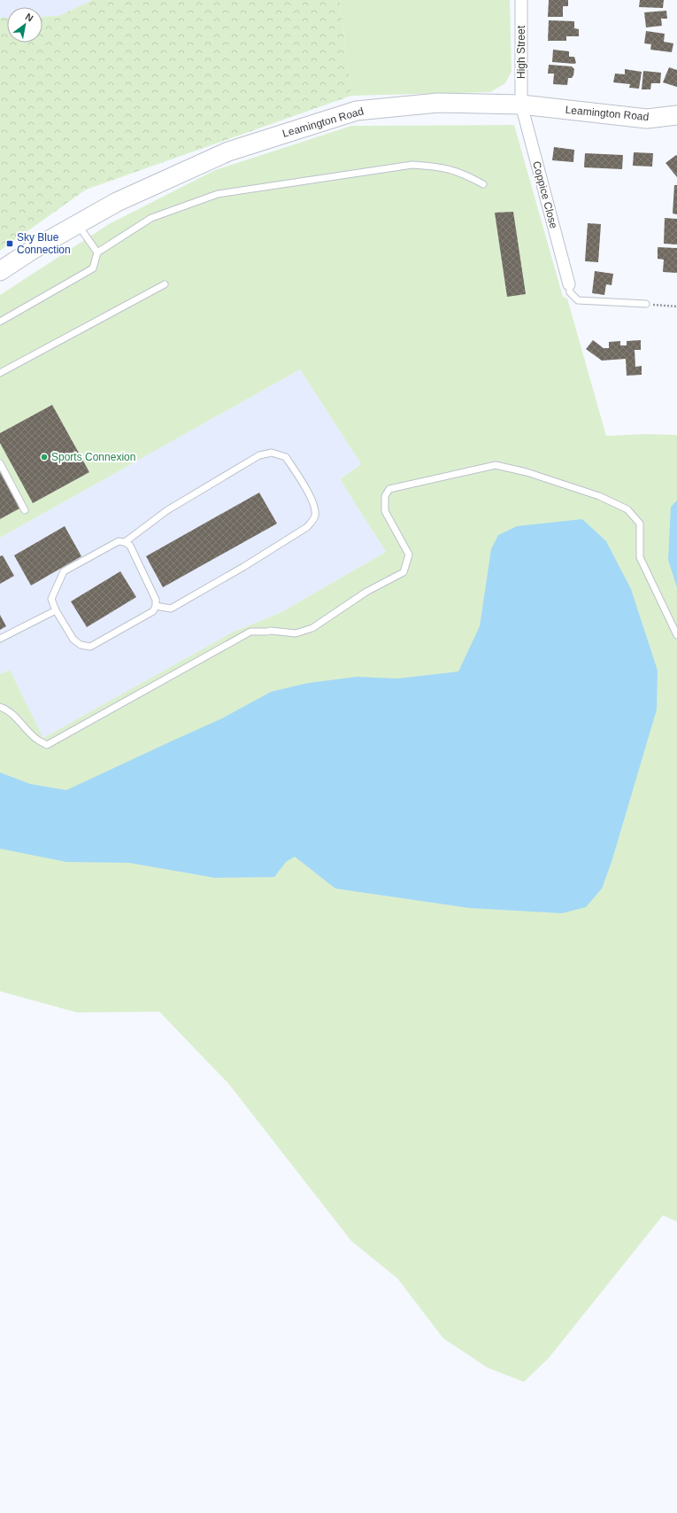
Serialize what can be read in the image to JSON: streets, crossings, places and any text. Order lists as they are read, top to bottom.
{
  "streets": {
    "main road": ["Leamington Road"],
    "street": ["High Street", "Coppice Close"]
  },
  "crossings": [
    ["High Street", "Leamington Road"],
    ["High Street", "Coppice Close"],
    ["Leamington Road", "Coppice Close"]
  ],
  "places": {
    "transit": ["Sky Blue Connection"],
    "other": ["Sports Connexion"]
  },
  "north": "top right"
}
